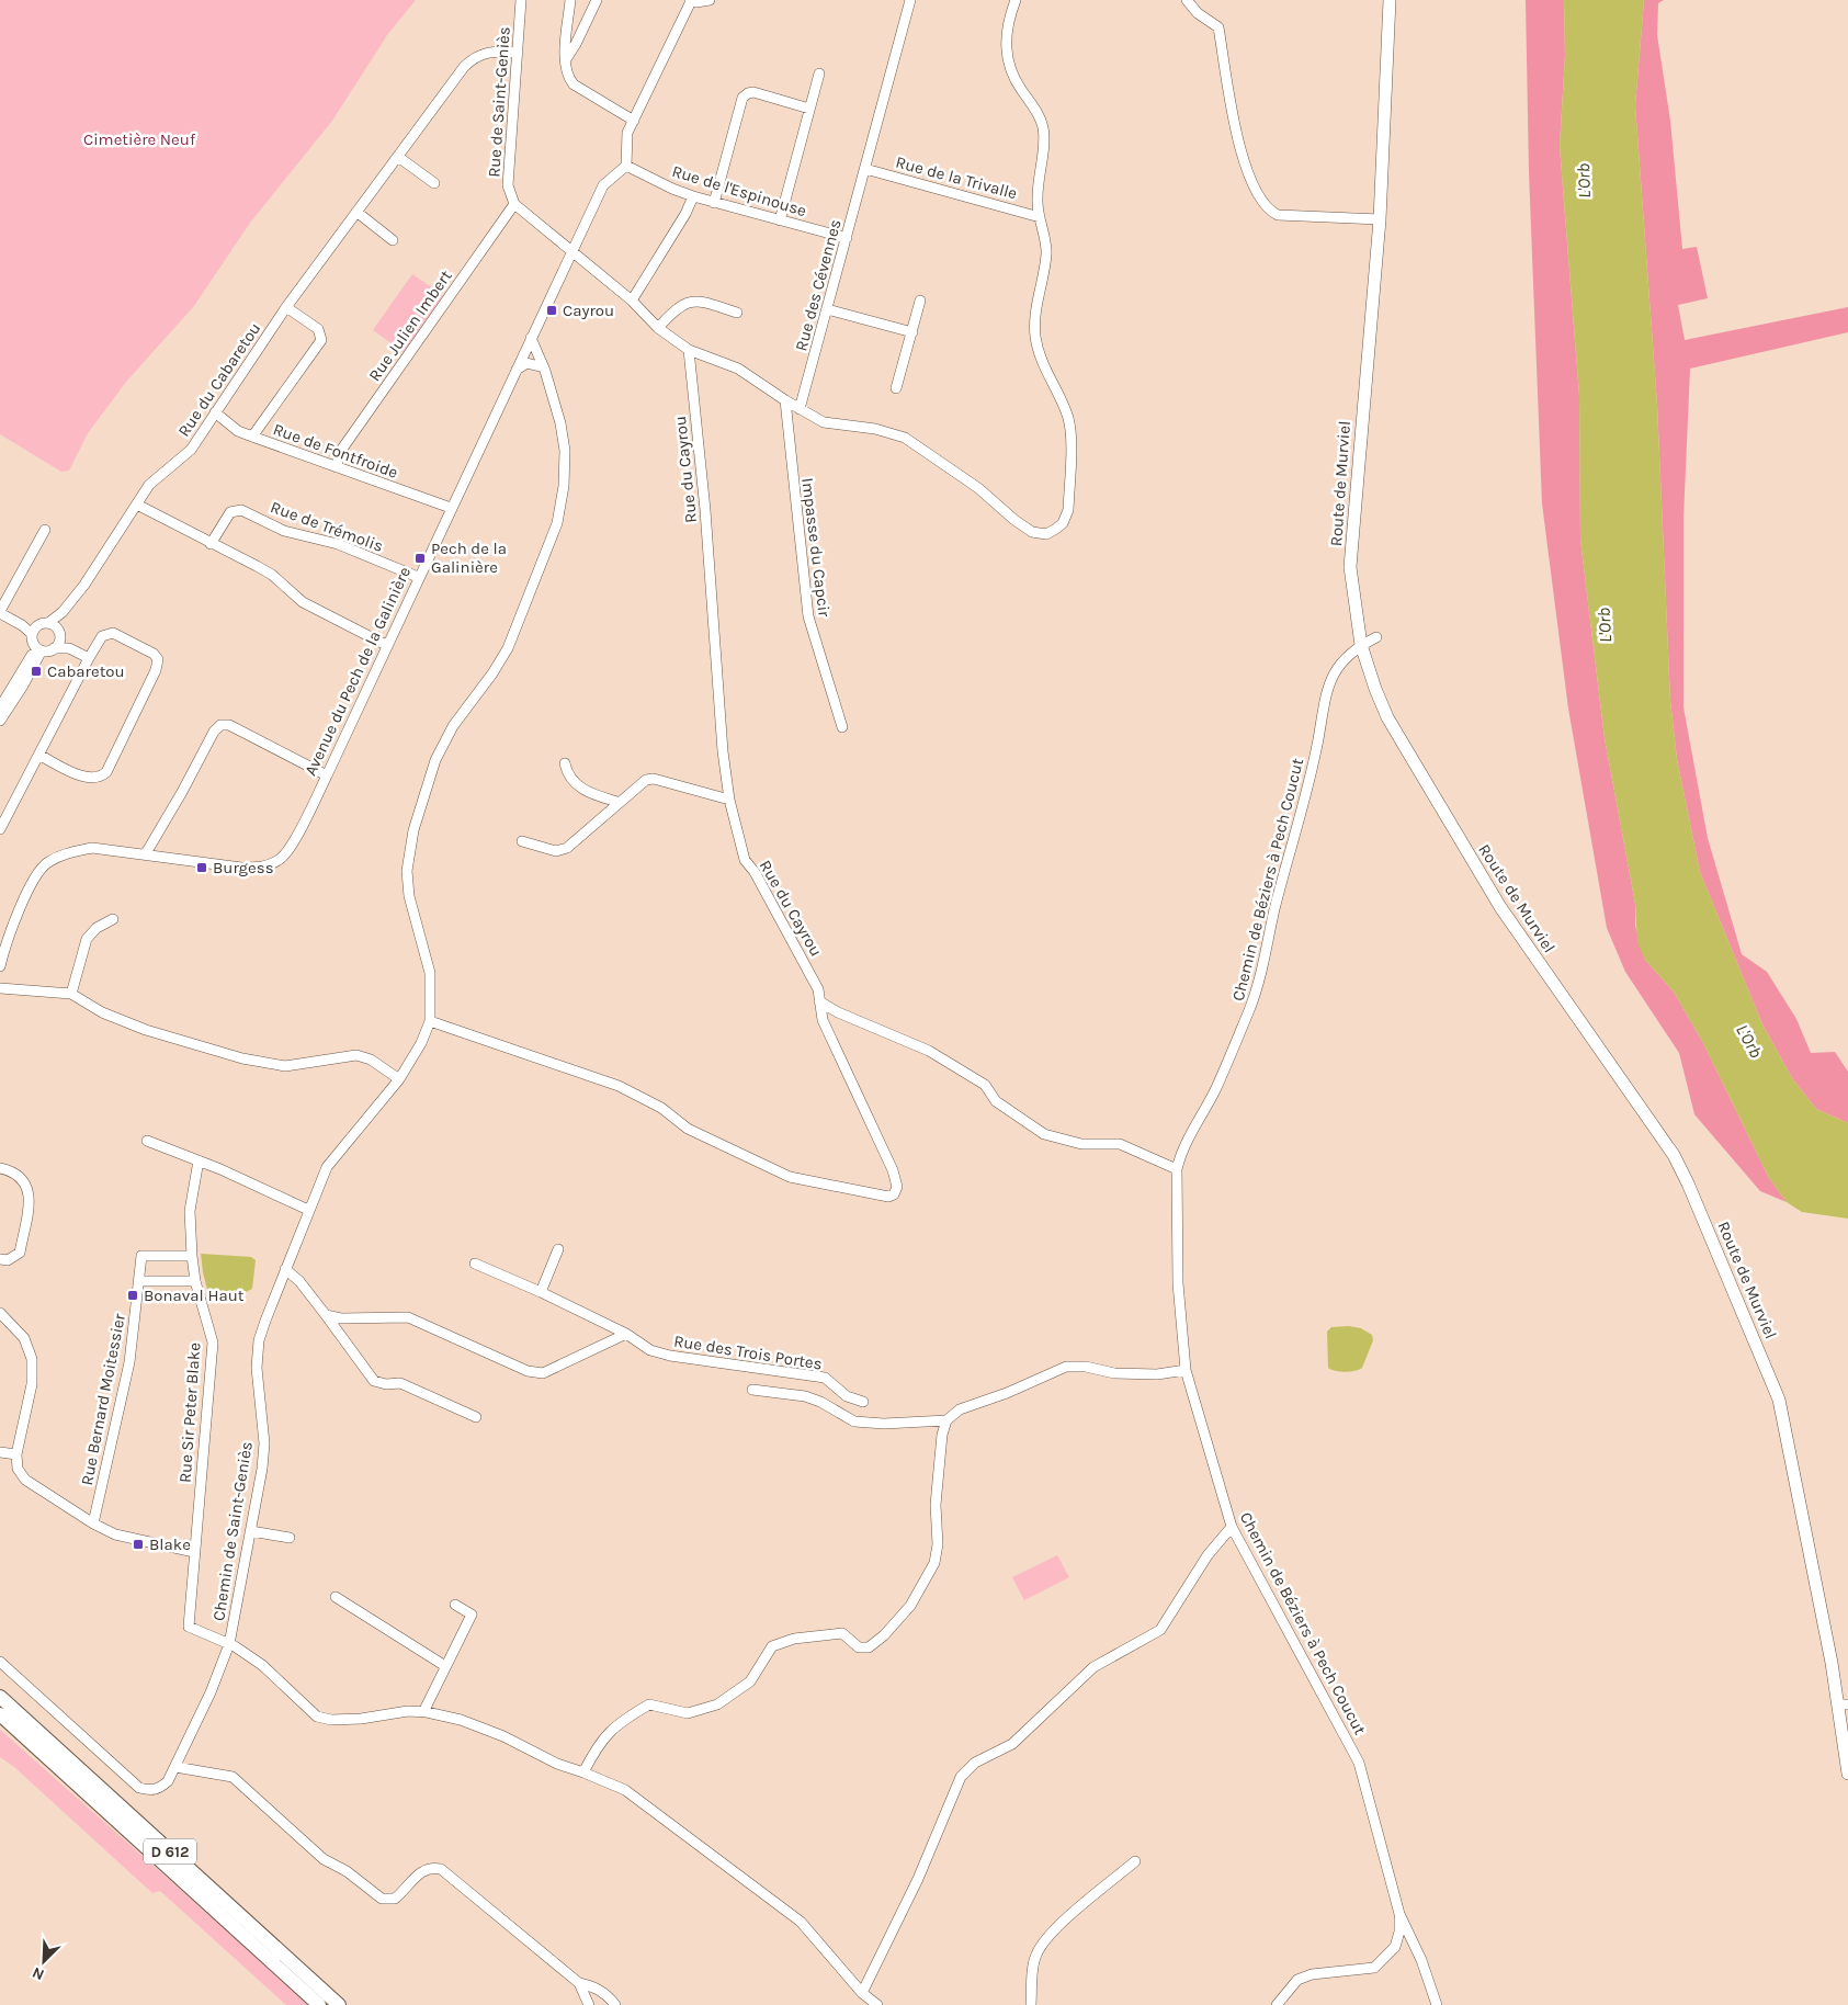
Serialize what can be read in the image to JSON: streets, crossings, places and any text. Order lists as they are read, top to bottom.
{
  "streets": {
    "highway": ["D 612"],
    "main road": ["Route de Murviel"],
    "street": [
      "Rue de Saint-Geniès",
      "Rue de la Trivalle",
      "Rue de l'Espinouse",
      "Rue des Cévennes",
      "Rue Julien Imbert",
      "Rue du Cabaretou",
      "Rue de Fontfroide",
      "Rue du Cayrou",
      "Rue de Trémolis",
      "Impasse du Capcir",
      "Avenue du Pech de la Galinière",
      "Chemin de Béziers à Pech Coucut",
      "Rue des Trois Portes",
      "Rue Bernard Moitessier",
      "Rue Sir Peter Blake",
      "Chemin de Saint-Geniès"
    ]
  },
  "crossings": [
    ["Rue de Saint-Geniès", "Rue Julien Imbert"],
    ["Rue de Saint-Geniès", "Rue du Cabaretou"],
    ["Rue de la Trivalle", "Rue des Cévennes"],
    ["Rue de l'Espinouse", "Rue des Cévennes"],
    ["Rue de l'Espinouse", "Avenue du Pech de la Galinière"],
    ["Rue Julien Imbert", "Rue de Fontfroide"],
    ["Rue du Cabaretou", "Rue de Fontfroide"],
    ["Rue de Fontfroide", "Avenue du Pech de la Galinière"],
    ["Rue du Cayrou", "Chemin de Saint-Geniès"],
    ["Route de Murviel", "Chemin de Béziers à Pech Coucut"],
    ["Rue de Trémolis", "Avenue du Pech de la Galinière"],
    ["Avenue du Pech de la Galinière", "Chemin de Saint-Geniès"],
    ["Rue Bernard Moitessier", "Rue Sir Peter Blake"],
    ["Rue Sir Peter Blake", "Chemin de Saint-Geniès"]
  ],
  "water": ["L'Orb"],
  "parks": ["Cimetière Neuf"],
  "places": {
    "transit": [
      "Cayrou",
      "Pech de la Galinière",
      "Cabaretou",
      "Burgess",
      "Bonaval Haut",
      "Blake"
    ]
  },
  "north": "bottom left"
}
